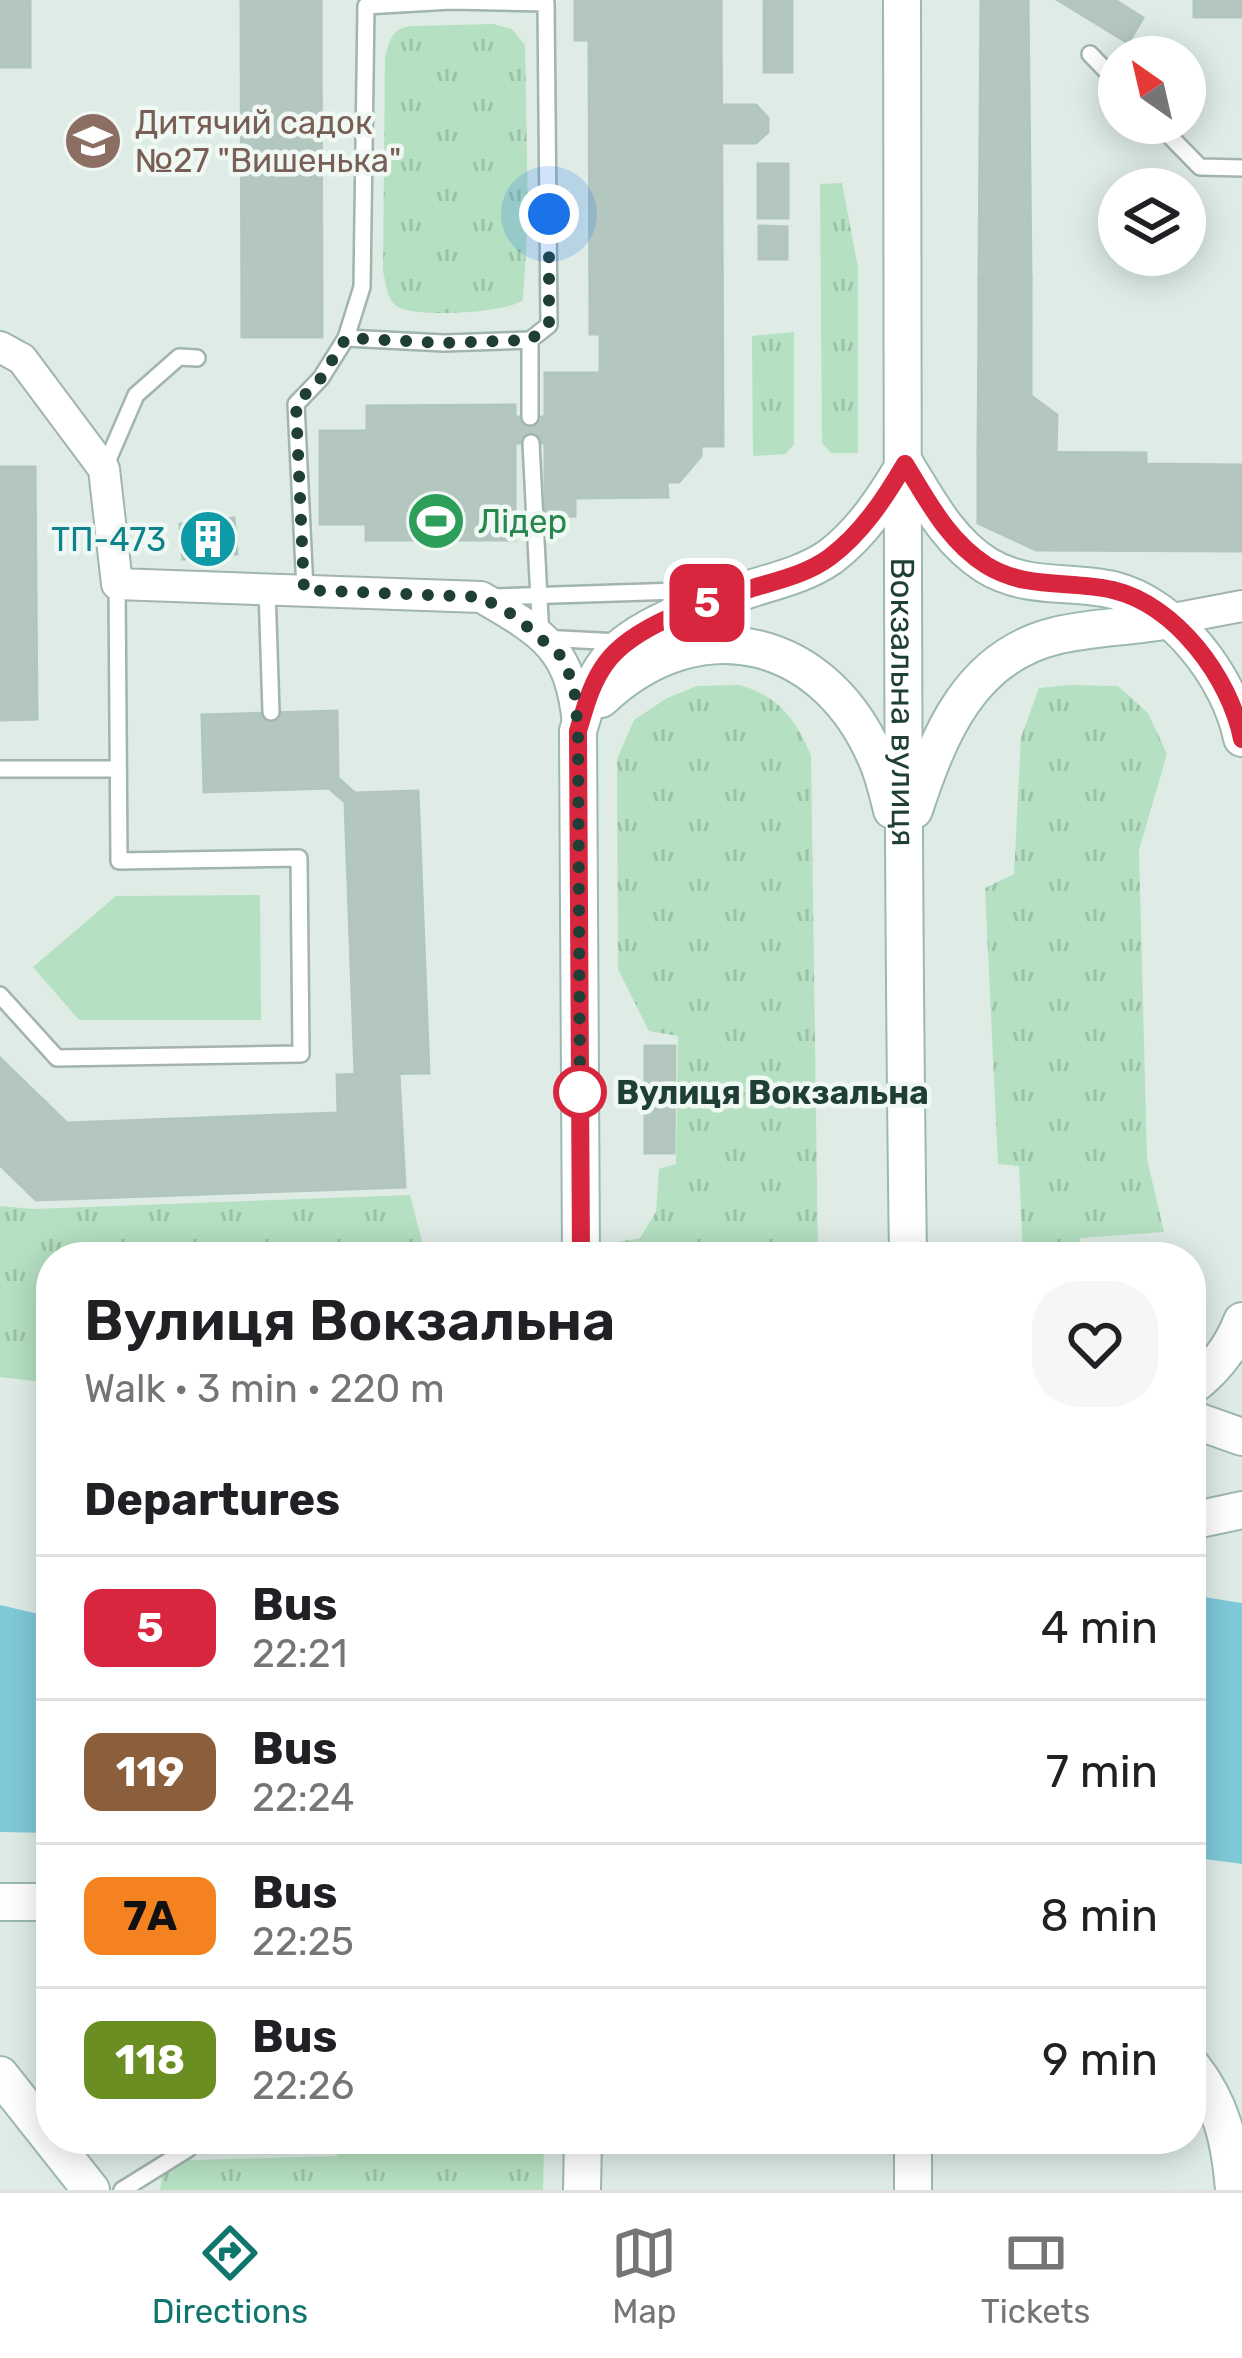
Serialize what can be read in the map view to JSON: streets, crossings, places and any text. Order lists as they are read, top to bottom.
{
  "streets": {
    "main road": ["Вокзальна вулиця"]
  },
  "places": {
    "school or university": ["Дитячий садок №27 \"Вишенька\""],
    "sports": ["Лідер"],
    "building": ["ТП-473"],
    "other": ["Вулиця Вокзальна"]
  },
  "lines": ["bus line 5"],
  "north": "top left",
  "page": {
    "on_map": "5",
    "heading": [
      ["Вулиця Вокзальна", "Walk · 3 min · 220 m"],
      "Departures"
    ],
    "list": [
      {
        "mark": "5",
        "name": "Bus",
        "note": "22:21",
        "value": "4 min"
      },
      {
        "mark": "119",
        "name": "Bus",
        "note": "22:24",
        "value": "7 min"
      },
      {
        "mark": "7А",
        "name": "Bus",
        "note": "22:25",
        "value": "8 min"
      },
      {
        "mark": "118",
        "name": "Bus",
        "note": "22:26",
        "value": "9 min"
      }
    ],
    "tabs": ["Directions", "Map", "Tickets"]
  }
}
